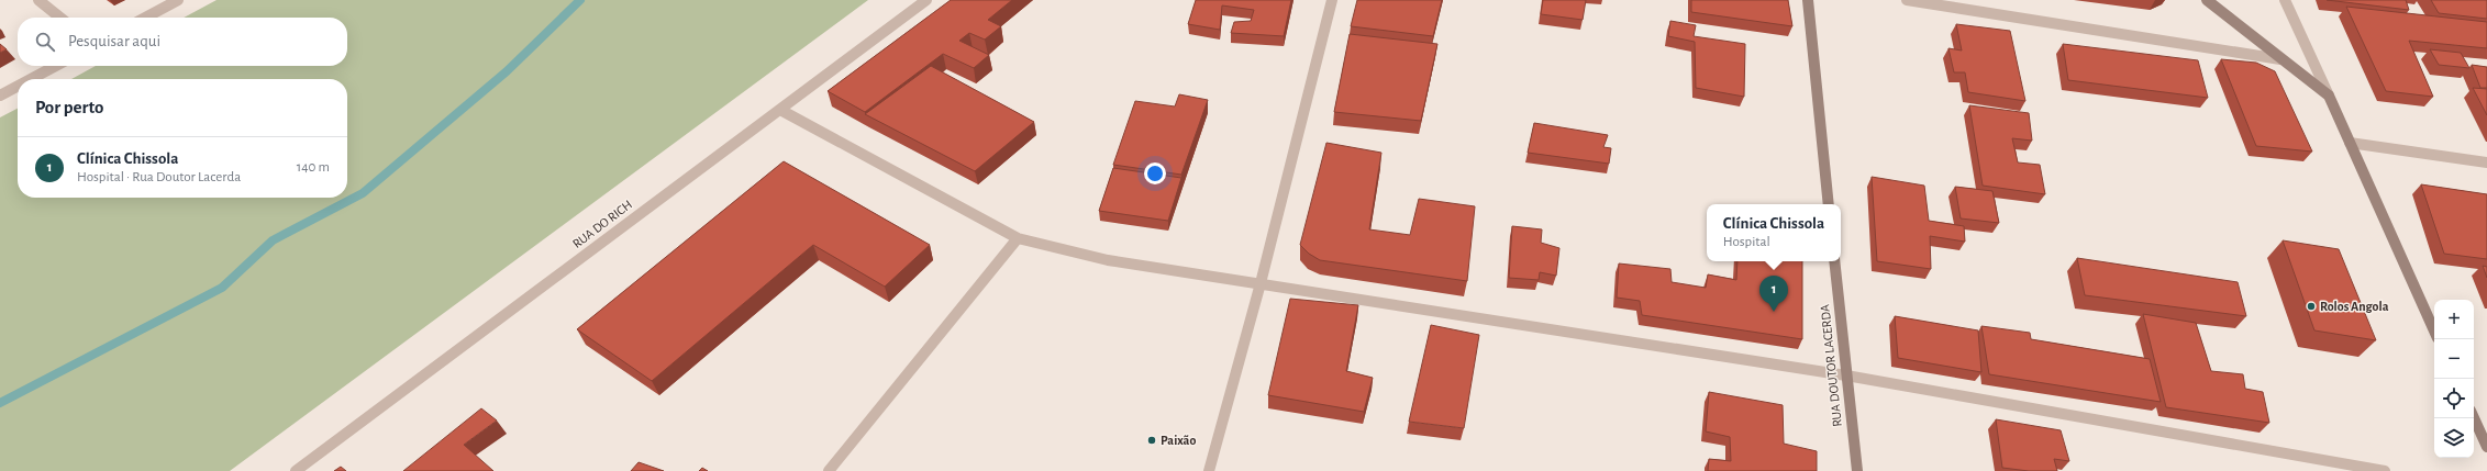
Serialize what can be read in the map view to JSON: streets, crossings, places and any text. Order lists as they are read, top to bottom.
{
  "streets": {
    "main road": ["RUA DOUTOR LACERDA"],
    "street": ["RUA DO RICH"]
  },
  "places": ["Rolos Angola", "Paixão"],
  "page": {
    "search": "Pesquisar aqui",
    "heading": "Por perto",
    "list": [
      {
        "mark": "1",
        "name": "Clínica Chissola",
        "note": "Hospital · Rua Doutor Lacerda",
        "value": "140 m"
      }
    ],
    "popup": ["Clínica Chissola", "Hospital"],
    "pins": "1",
    "map_buttons": ["+", "−"]
  }
}
